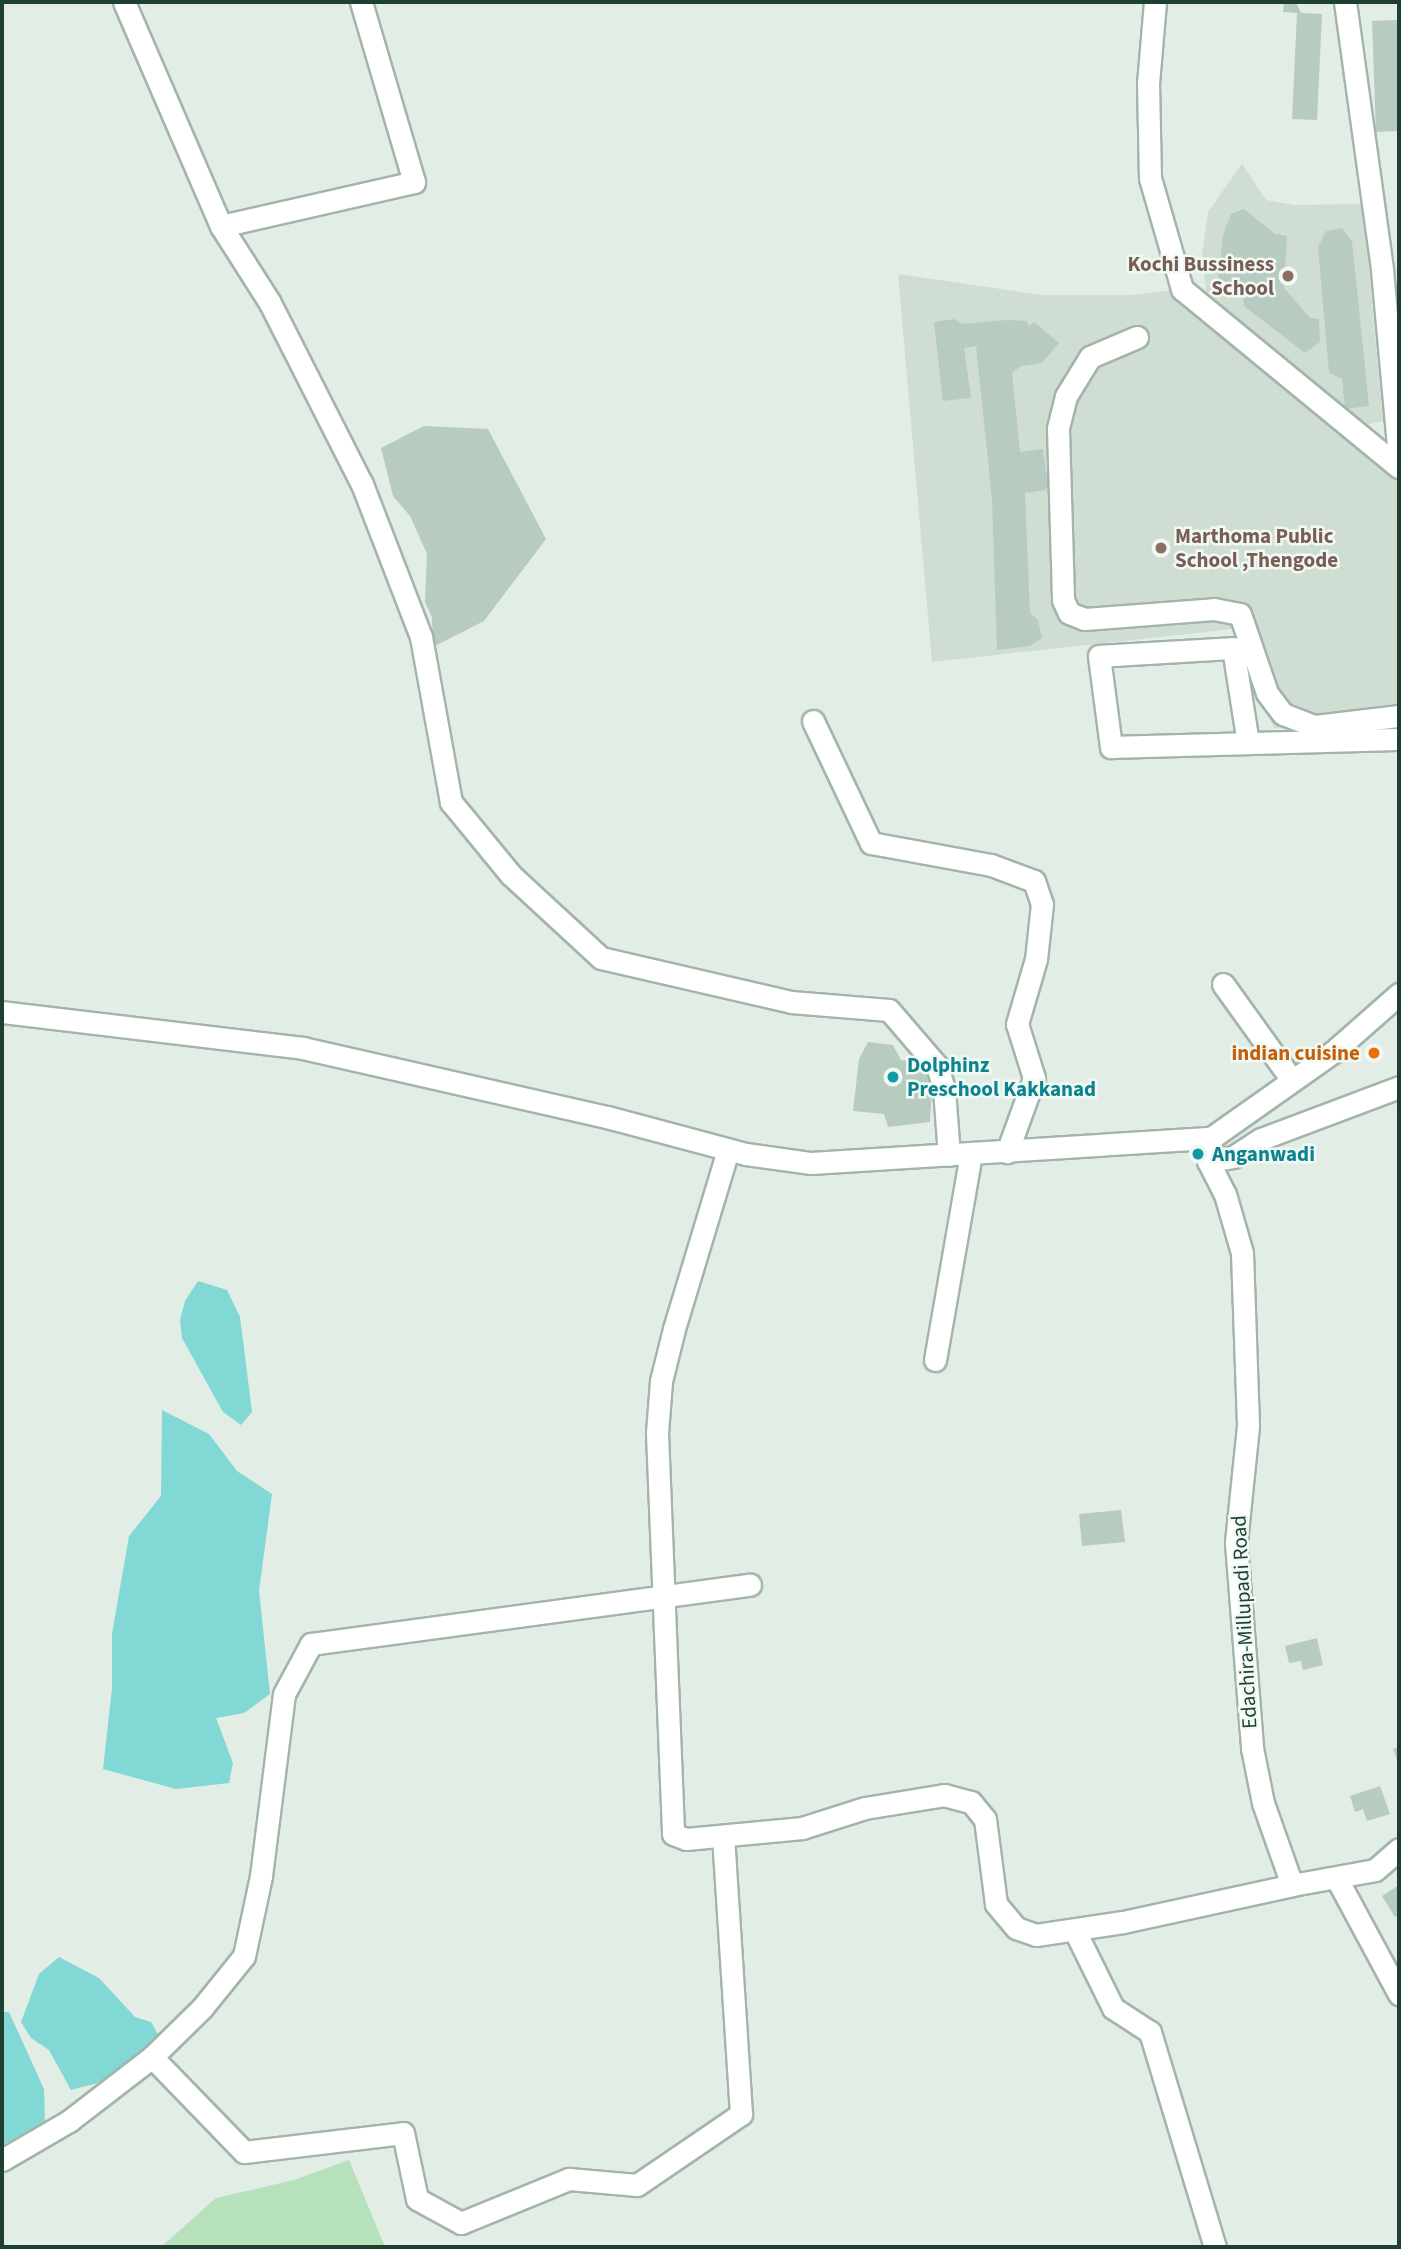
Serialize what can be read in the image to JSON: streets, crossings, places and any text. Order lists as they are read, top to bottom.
{
  "streets": {
    "street": ["Edachira-Millupadi Road"]
  },
  "places": [
    "Kochi Bussiness School",
    "Marthoma Public School ,Thengode",
    "indian cuisine",
    "Dolphinz Preschool Kakkanad",
    "Anganwadi"
  ]
}
